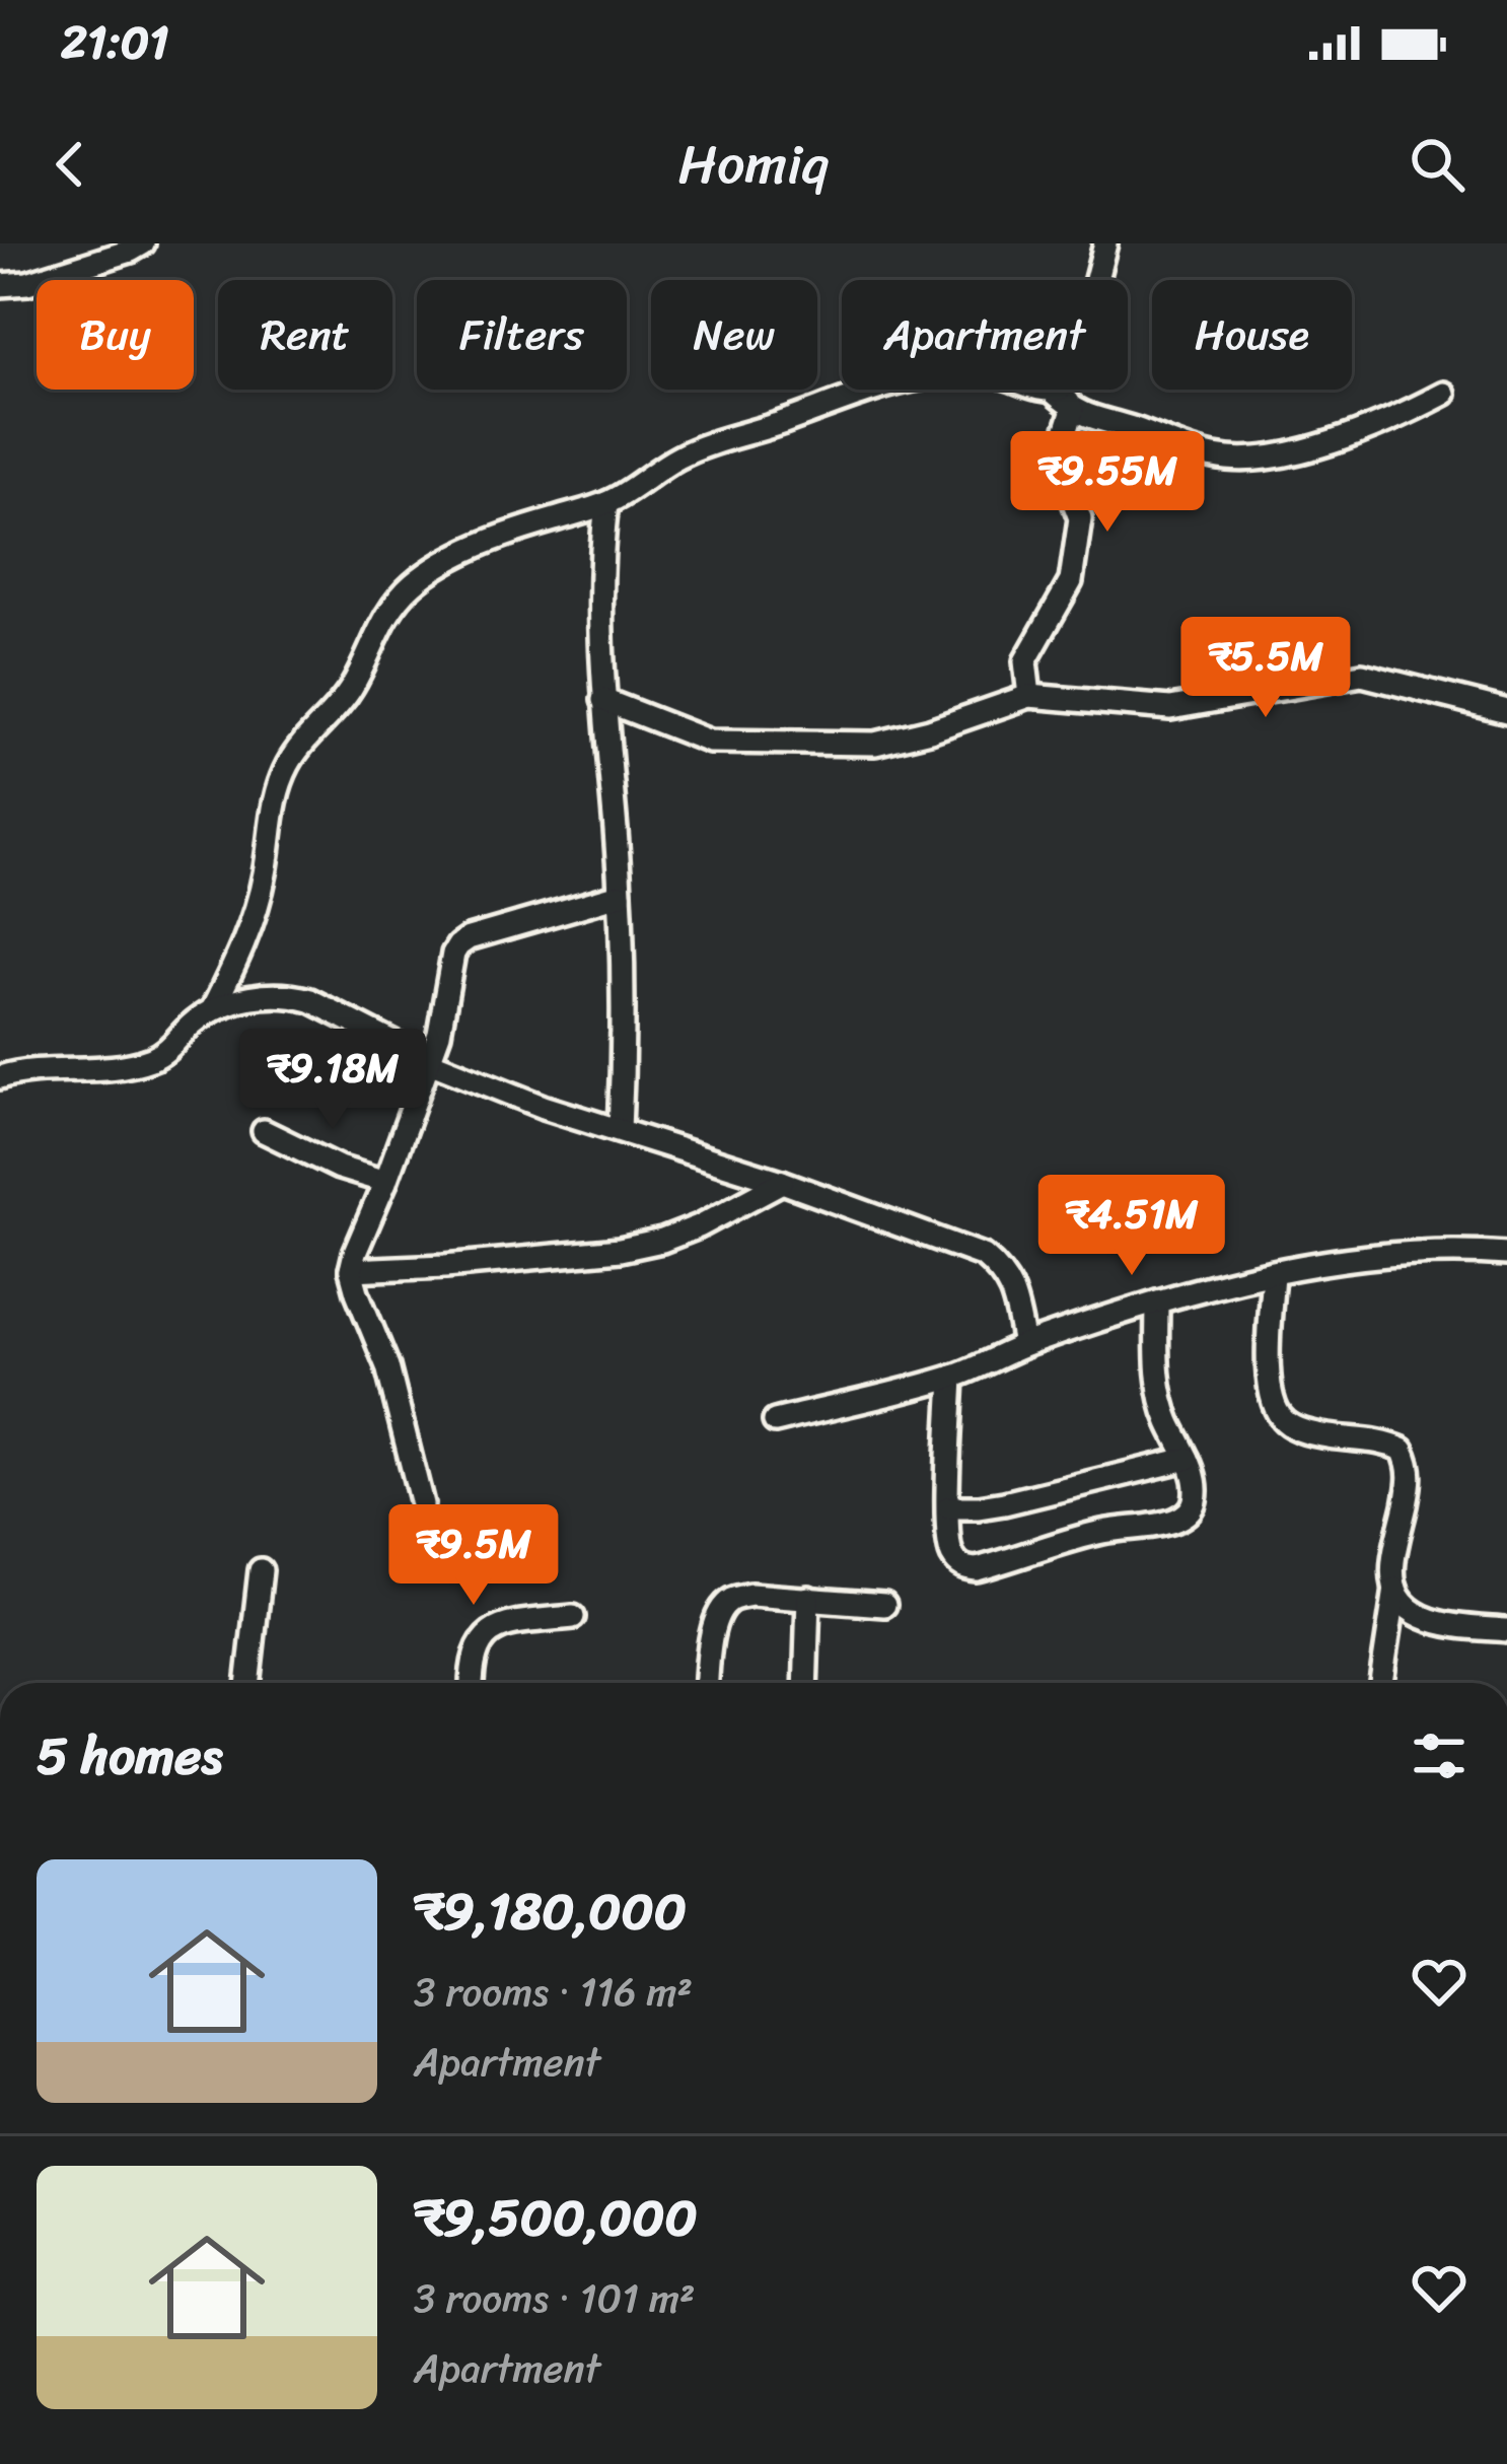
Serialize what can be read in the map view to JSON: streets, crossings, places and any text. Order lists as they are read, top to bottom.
{
  "page": {
    "status": "21:01",
    "header": "Homiq",
    "chip": [
      "Buy",
      "Rent",
      "Filters",
      "New",
      "Apartment",
      "House"
    ],
    "price": [
      "₹9.55M",
      "₹5.5M",
      "₹9.18M",
      "₹4.51M",
      "₹9.5M"
    ],
    "heading": "5 homes",
    "list": [
      {
        "name": "₹9,180,000",
        "note": "3 rooms · 116 m² · Apartment"
      },
      {
        "name": "₹9,500,000",
        "note": "3 rooms · 101 m² · Apartment"
      }
    ]
  }
}
